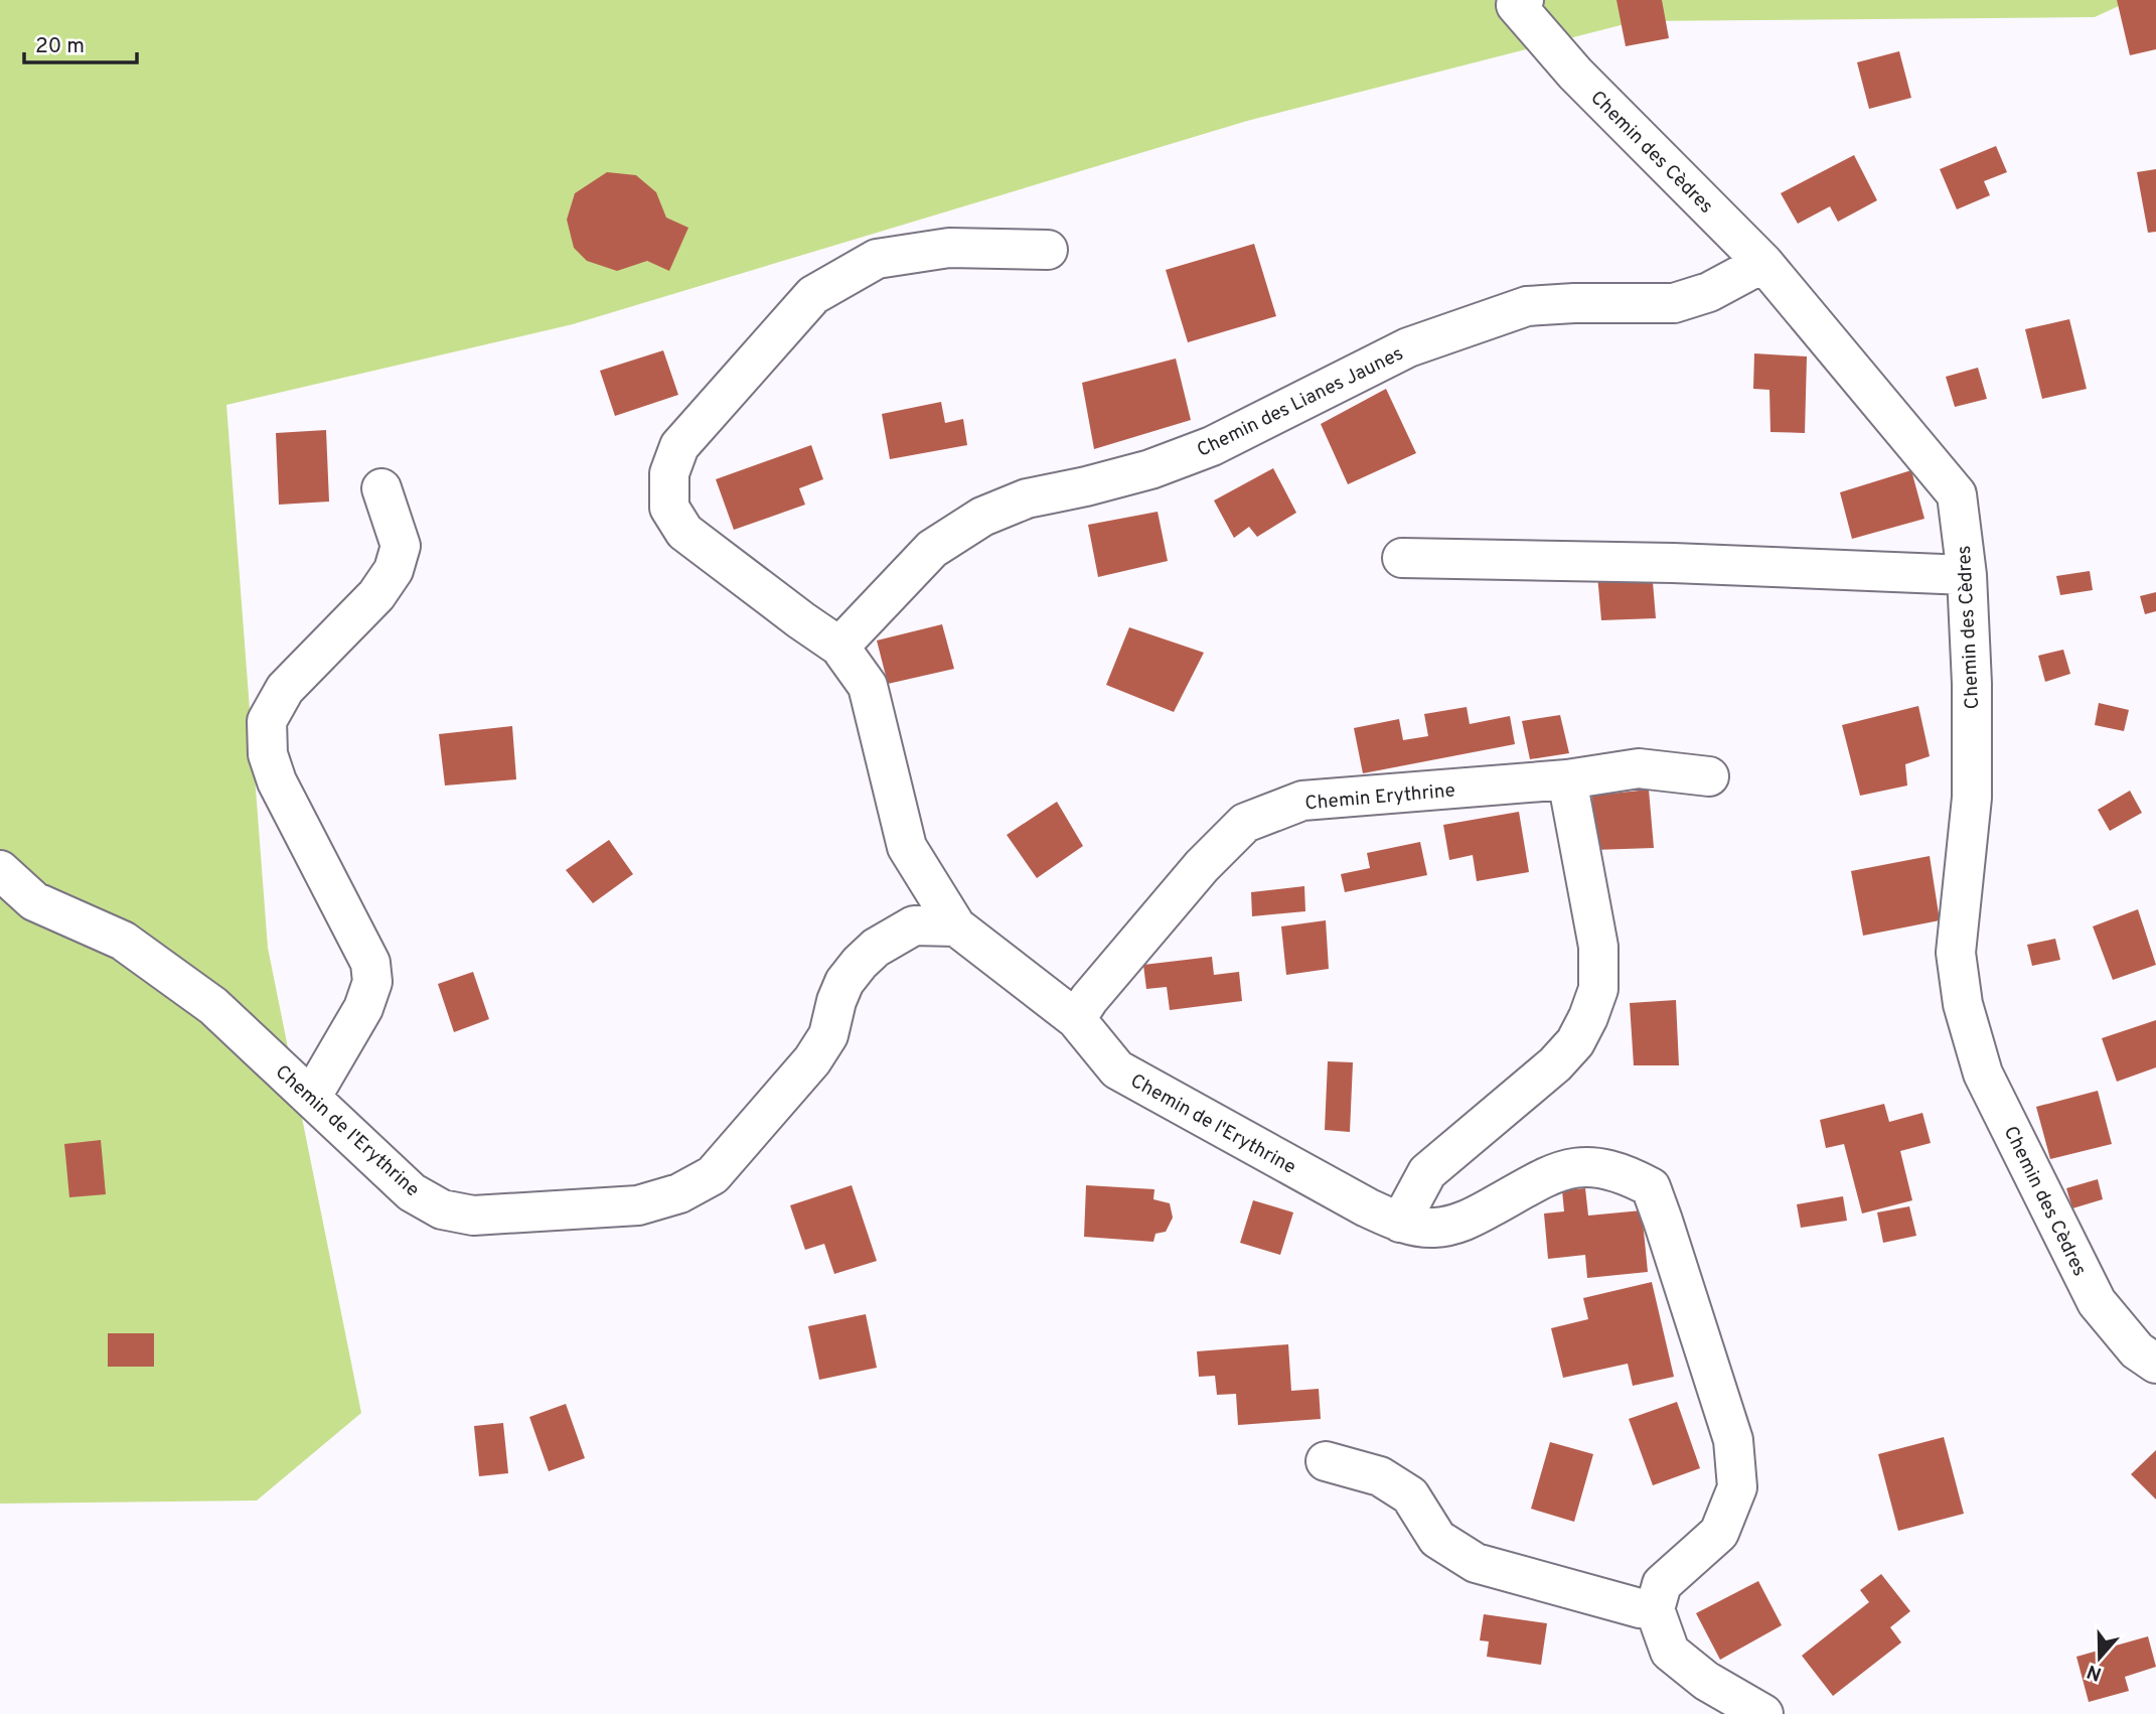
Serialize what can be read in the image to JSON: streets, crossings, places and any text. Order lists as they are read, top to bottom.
{
  "streets": {
    "street": [
      "Chemin des Cèdres",
      "Chemin des Lianes Jaunes",
      "Chemin Erythrine",
      "Chemin de l'Erythrine"
    ]
  },
  "crossings": [
    ["Chemin des Cèdres", "Chemin des Lianes Jaunes"],
    ["Chemin Erythrine", "Chemin de l'Erythrine"]
  ],
  "scale_bar": "20 m",
  "north": "bottom"
}
